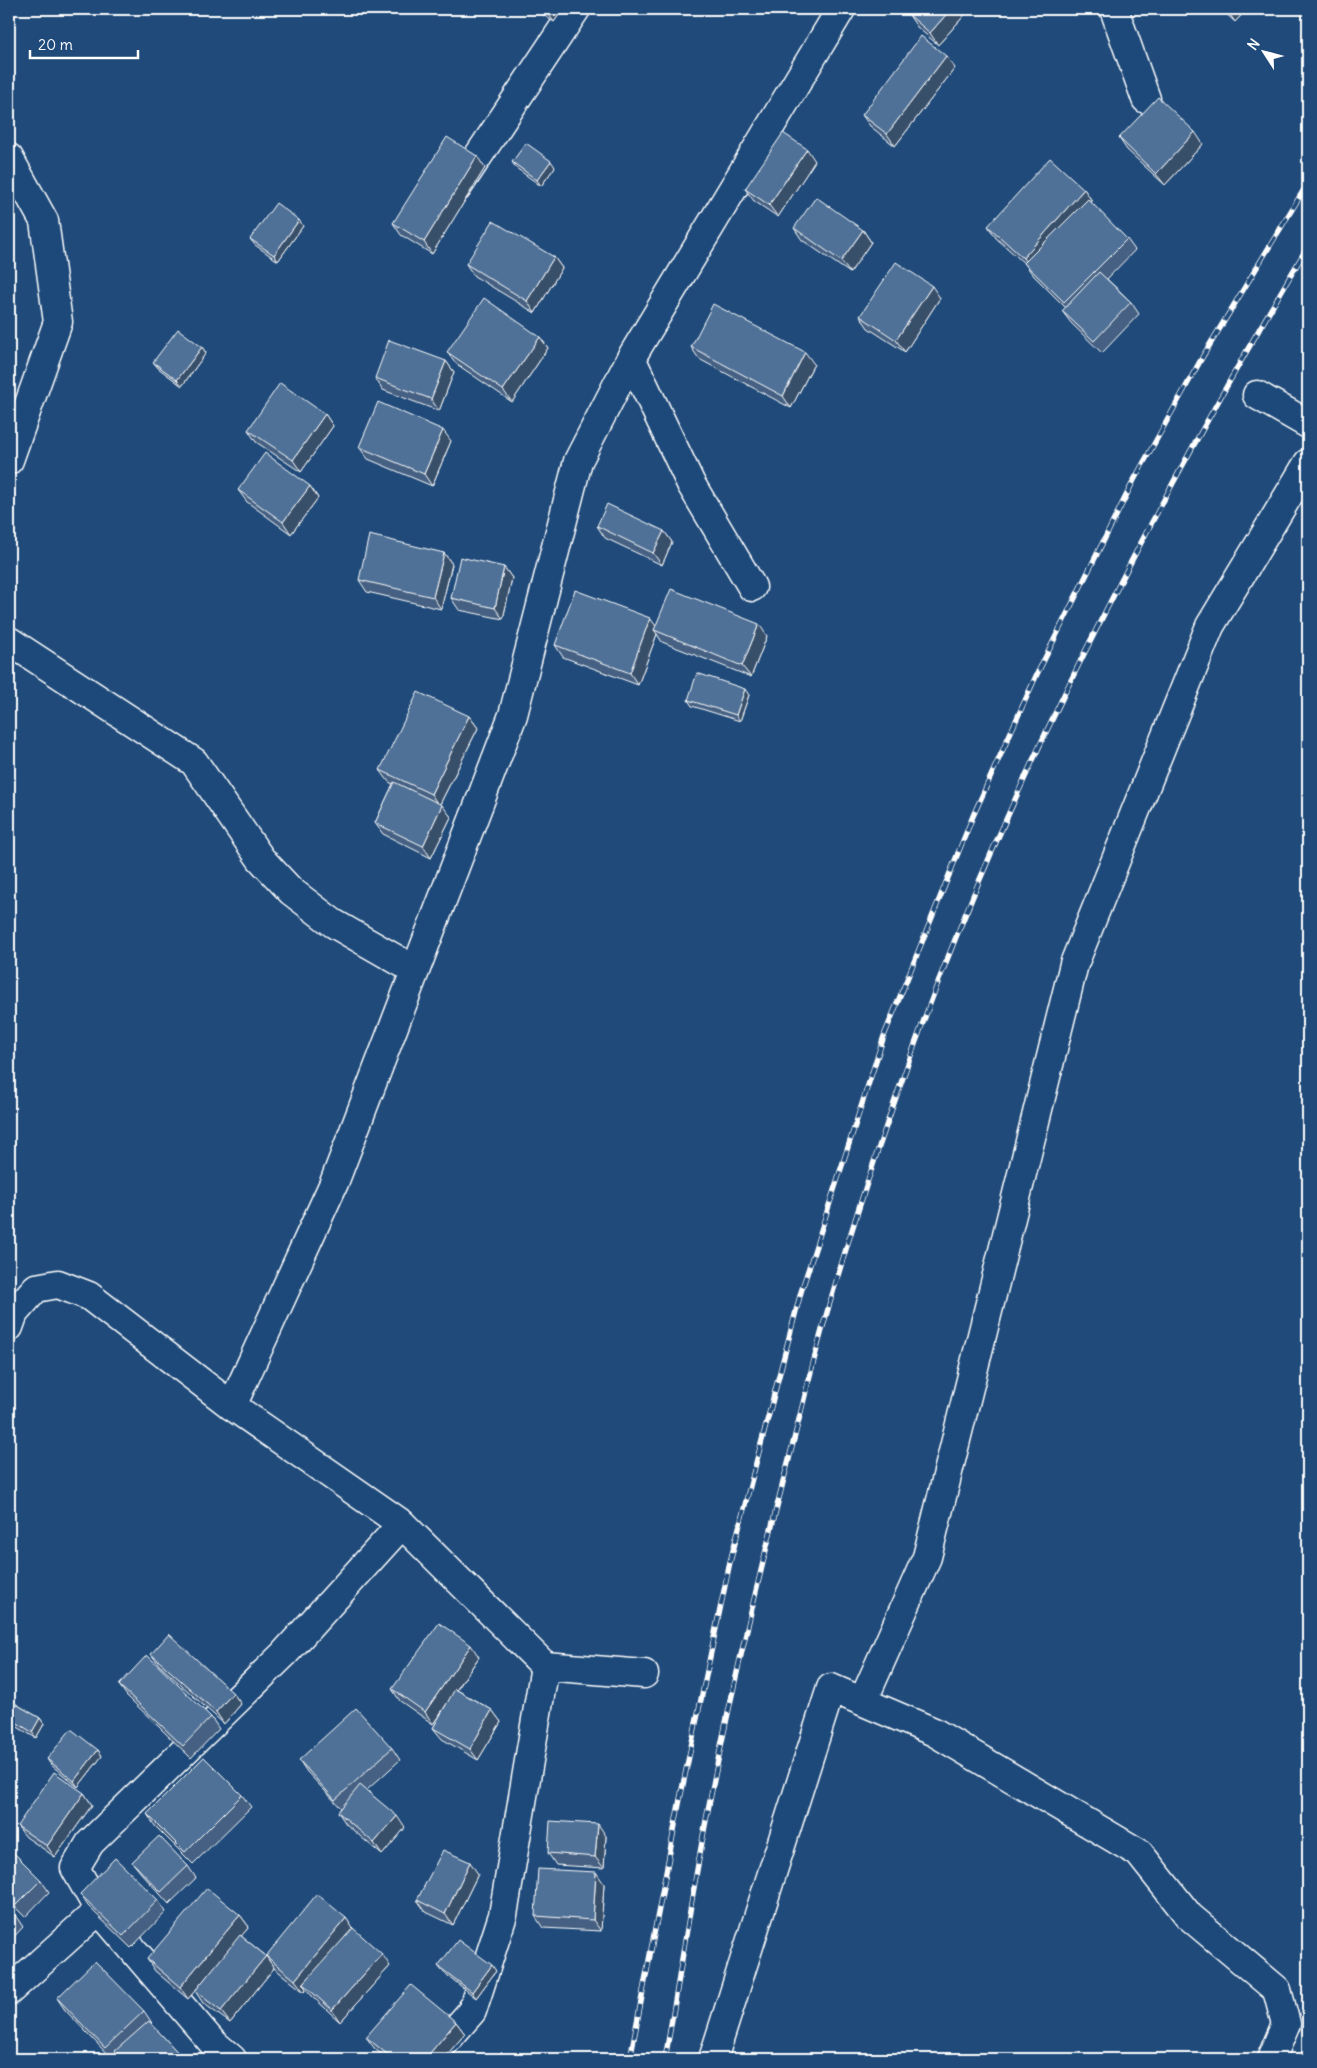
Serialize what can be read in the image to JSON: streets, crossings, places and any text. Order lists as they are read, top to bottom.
{
  "scale_bar": "20 m",
  "north": "top left"
}
